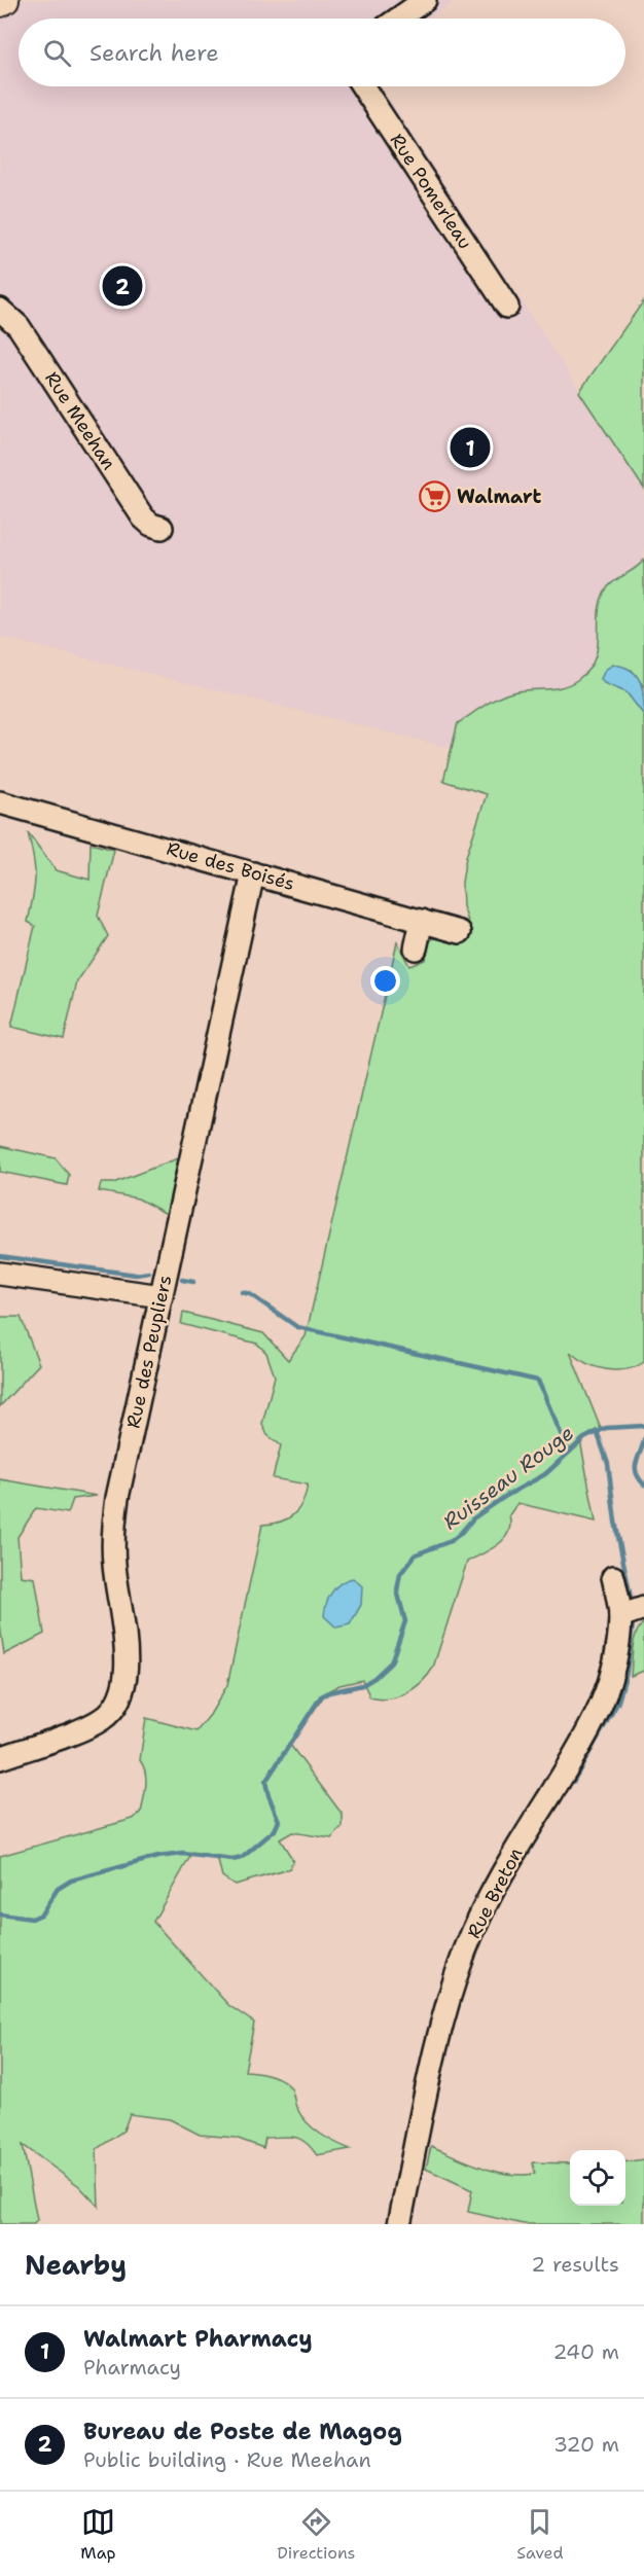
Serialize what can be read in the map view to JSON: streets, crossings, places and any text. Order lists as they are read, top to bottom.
{
  "streets": {
    "street": [
      "Rue Pomerleau",
      "Rue Meehan",
      "Rue des Boisés",
      "Rue des Peupliers",
      "Rue Breton"
    ]
  },
  "crossings": [
    ["Rue des Boisés", "Rue des Peupliers"]
  ],
  "water": ["Ruisseau Rouge"],
  "places": {
    "supermarket": ["Walmart"]
  },
  "page": {
    "search": "Search here",
    "pins": ["2", "1"],
    "heading": ["Nearby", "2 results"],
    "list": [
      {
        "mark": "1",
        "name": "Walmart Pharmacy",
        "note": "Pharmacy",
        "value": "240 m"
      },
      {
        "mark": "2",
        "name": "Bureau de Poste de Magog",
        "note": "Public building · Rue Meehan",
        "value": "320 m"
      }
    ],
    "nav": ["Map", "Directions", "Saved"]
  }
}
